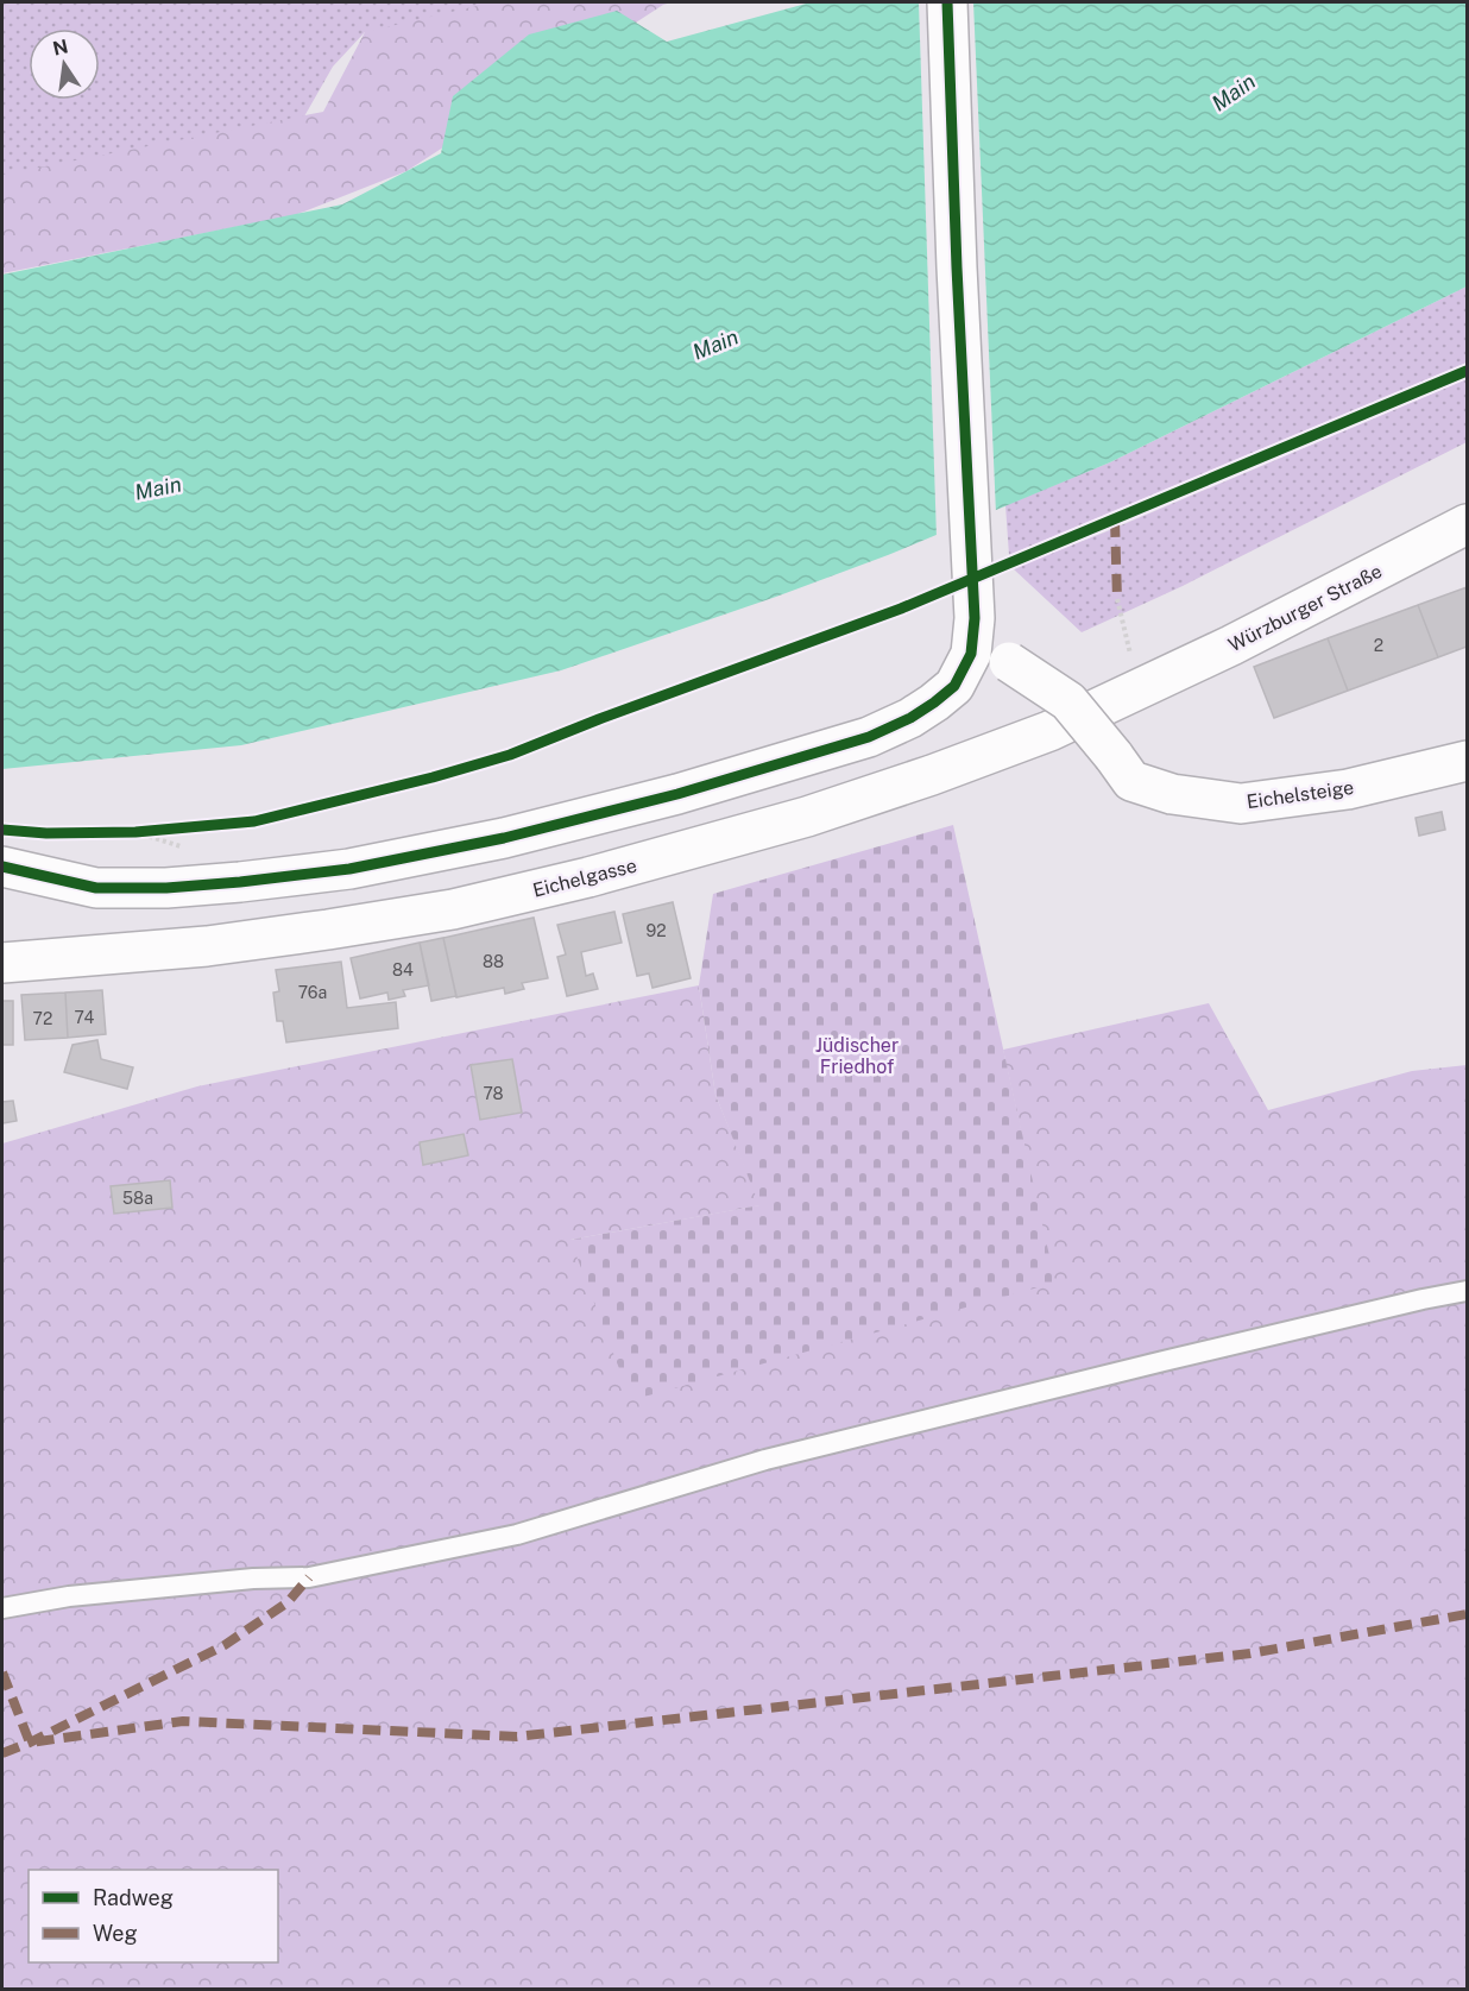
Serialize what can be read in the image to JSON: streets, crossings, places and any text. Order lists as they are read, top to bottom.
{
  "streets": {
    "street": ["Würzburger Straße", "Eichelsteige", "Eichelgasse"]
  },
  "crossings": [
    ["Würzburger Straße", "Eichelgasse"]
  ],
  "water": ["Main"],
  "parks": ["Jüdischer Friedhof"],
  "house_numbers": [
    "2",
    "92",
    "88",
    "84",
    "76a",
    "74",
    "72",
    "78",
    "58a"
  ],
  "legend": ["Radweg", "Weg"],
  "north": "top"
}
